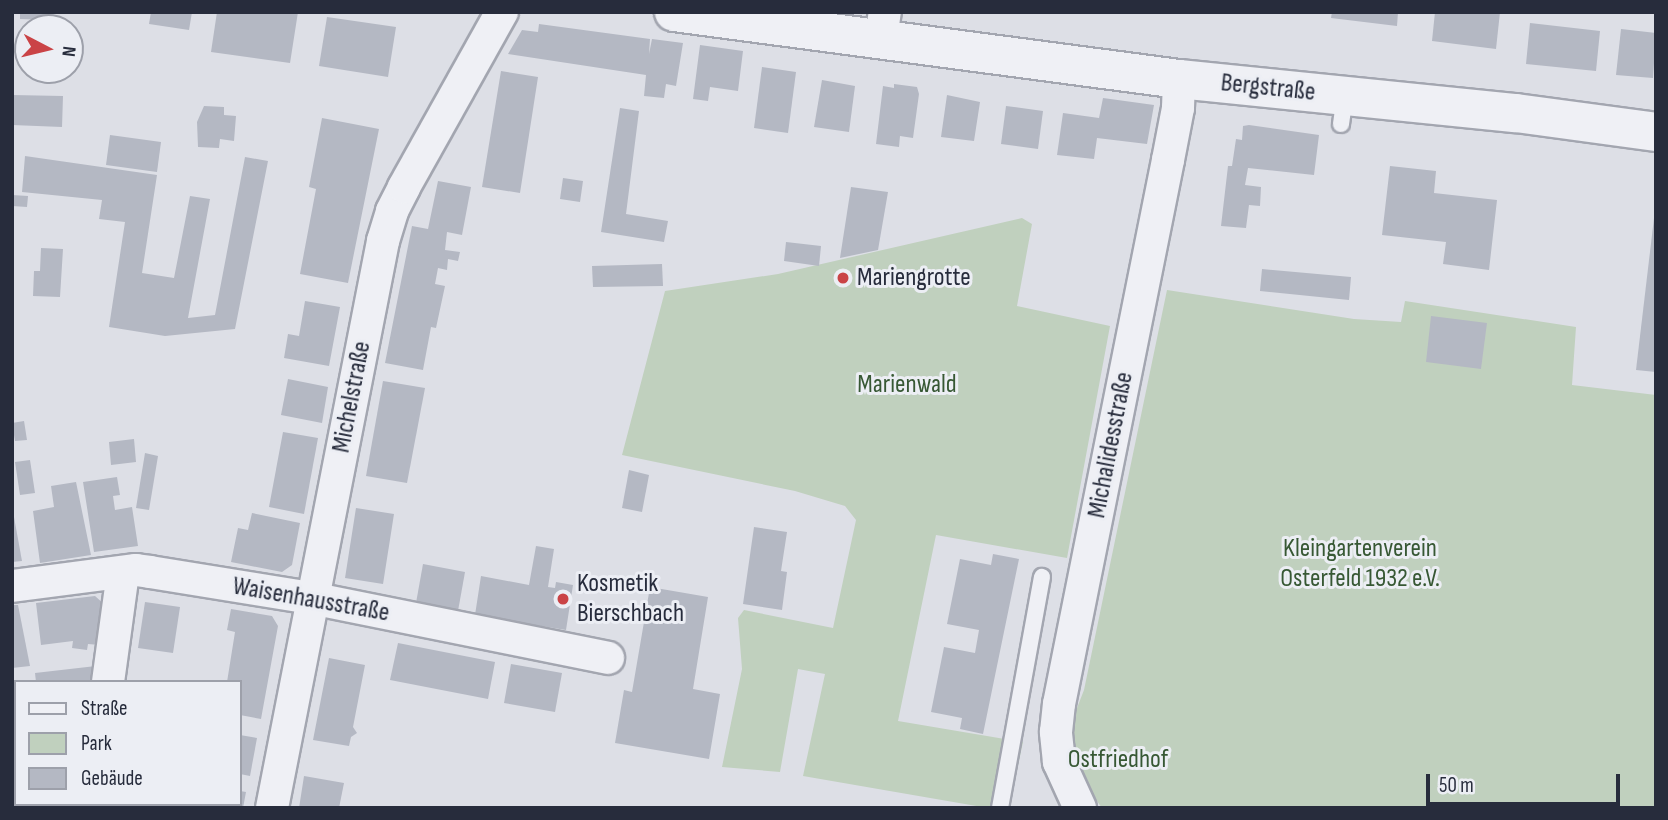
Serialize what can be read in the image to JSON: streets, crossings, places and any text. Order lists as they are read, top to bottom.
{
  "streets": {
    "street": [
      "Bergstraße",
      "Michelstraße",
      "Michalidesstraße",
      "Waisenhausstraße"
    ]
  },
  "crossings": [
    ["Bergstraße", "Michalidesstraße"],
    ["Michelstraße", "Waisenhausstraße"]
  ],
  "parks": ["Marienwald", "Kleingartenverein Osterfeld 1932 e.V.", "Ostfriedhof"],
  "places": ["Mariengrotte", "Kosmetik Bierschbach"],
  "legend": ["Straße", "Park", "Gebäude"],
  "scale_bar": "50 m",
  "north": "right"
}
